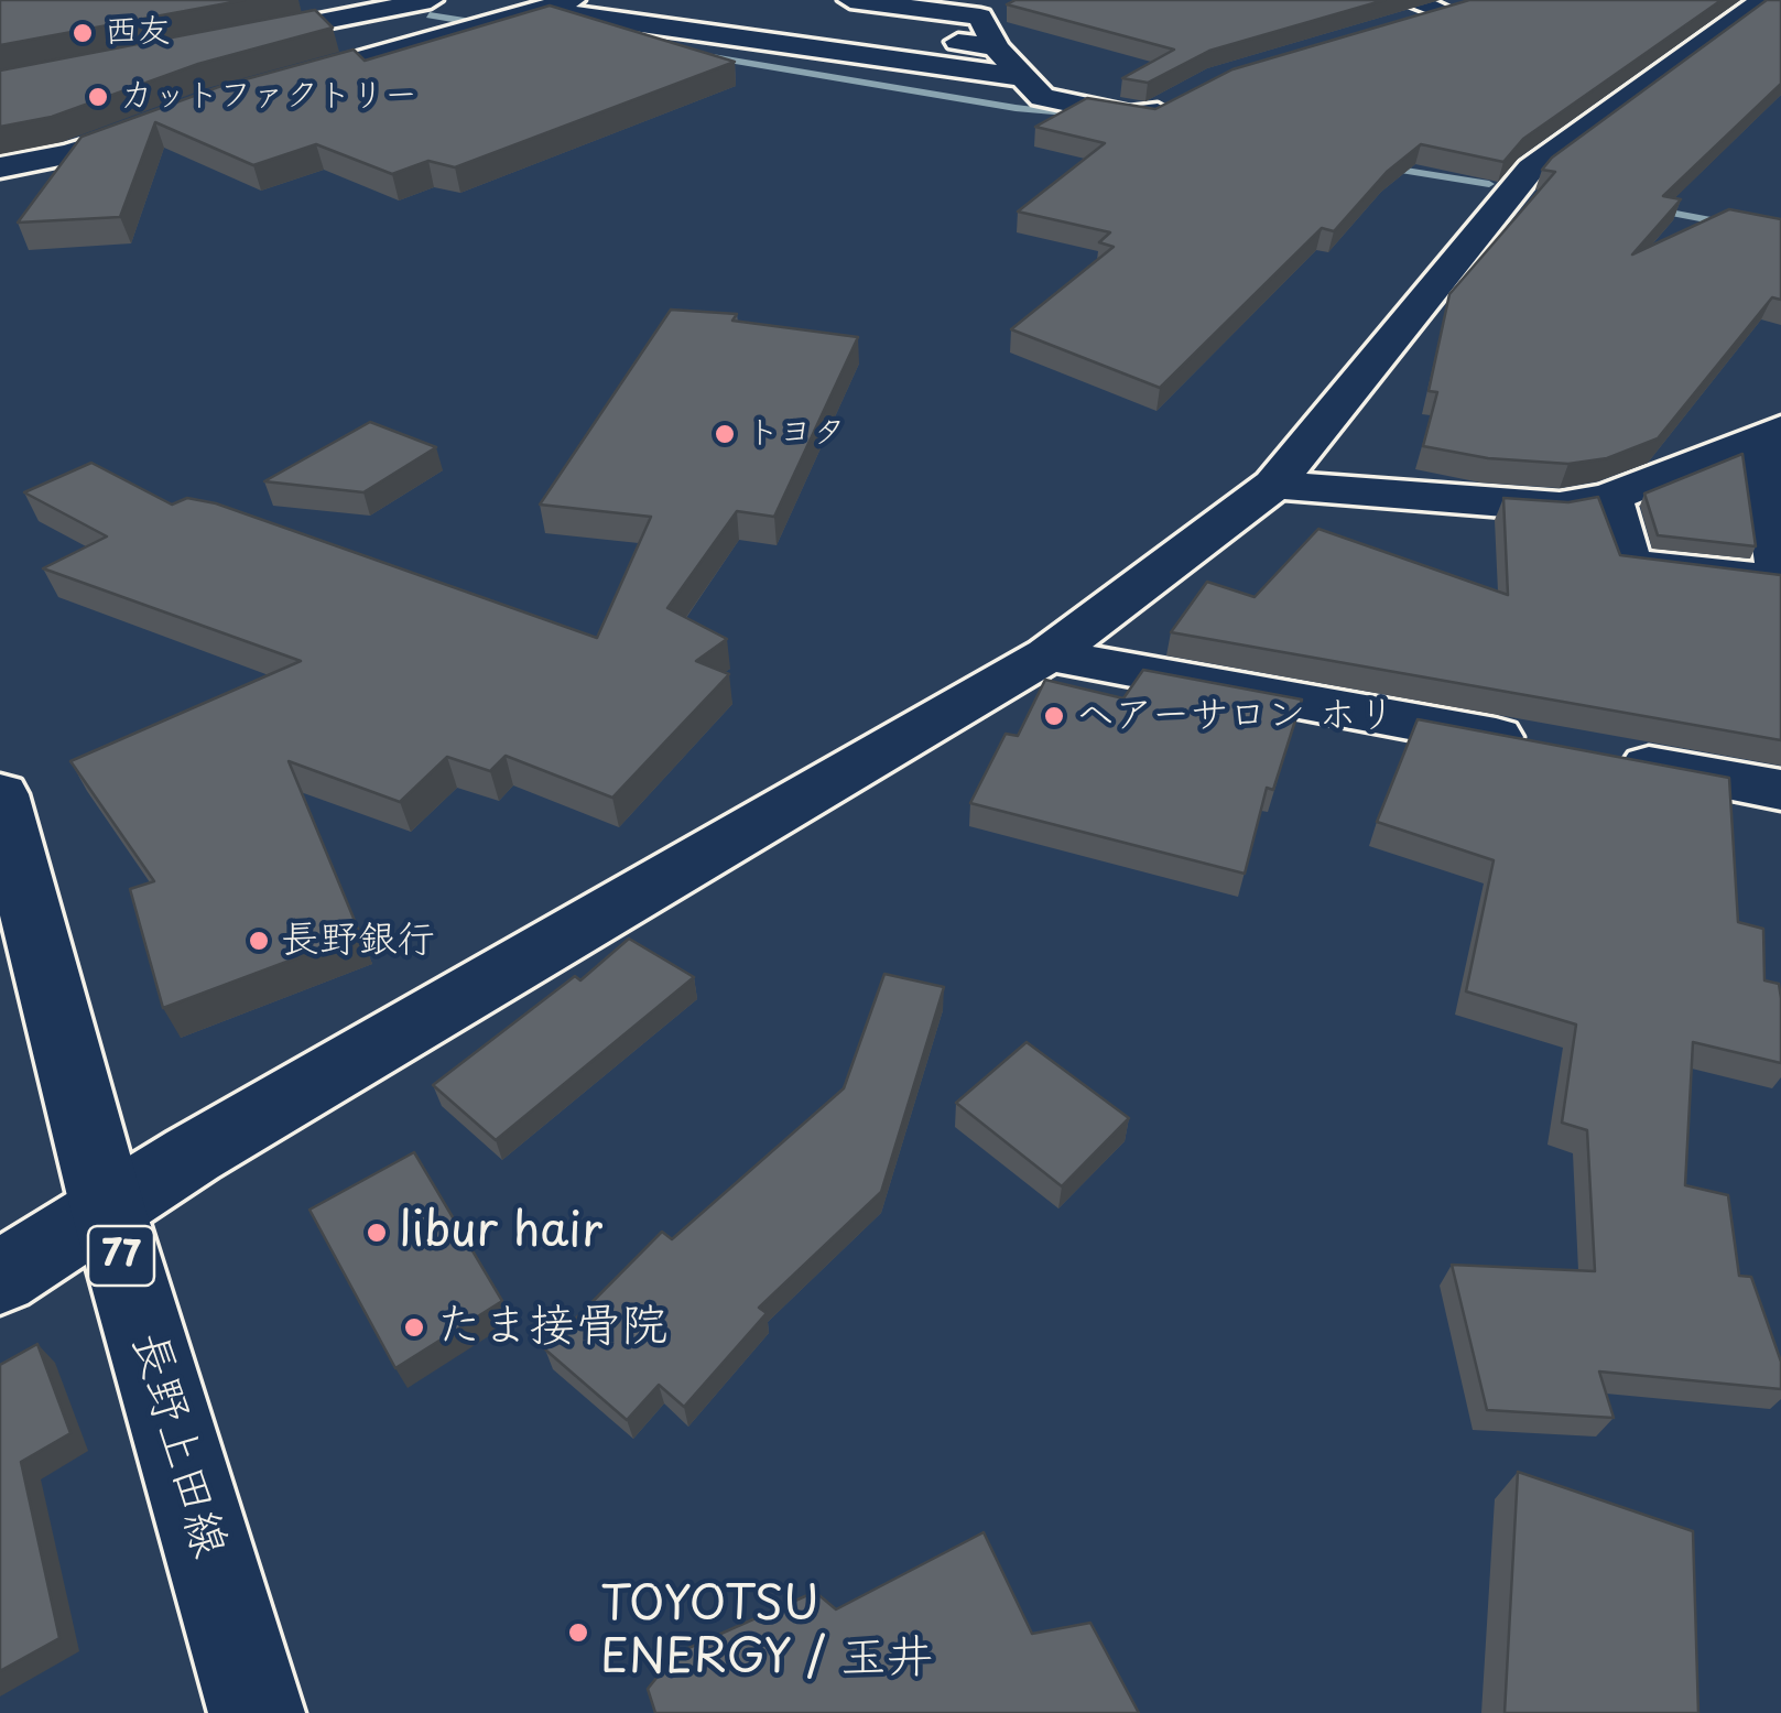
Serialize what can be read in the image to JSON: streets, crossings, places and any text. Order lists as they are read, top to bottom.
{
  "streets": {
    "street": ["77", "長野上田線"]
  },
  "places": [
    "西友",
    "カットファクトリー",
    "トヨタ",
    "ヘアーサロン ホリ",
    "長野銀行",
    "libur hair",
    "たま接骨院",
    "TOYOTSU ENERGY / 玉井"
  ]
}
